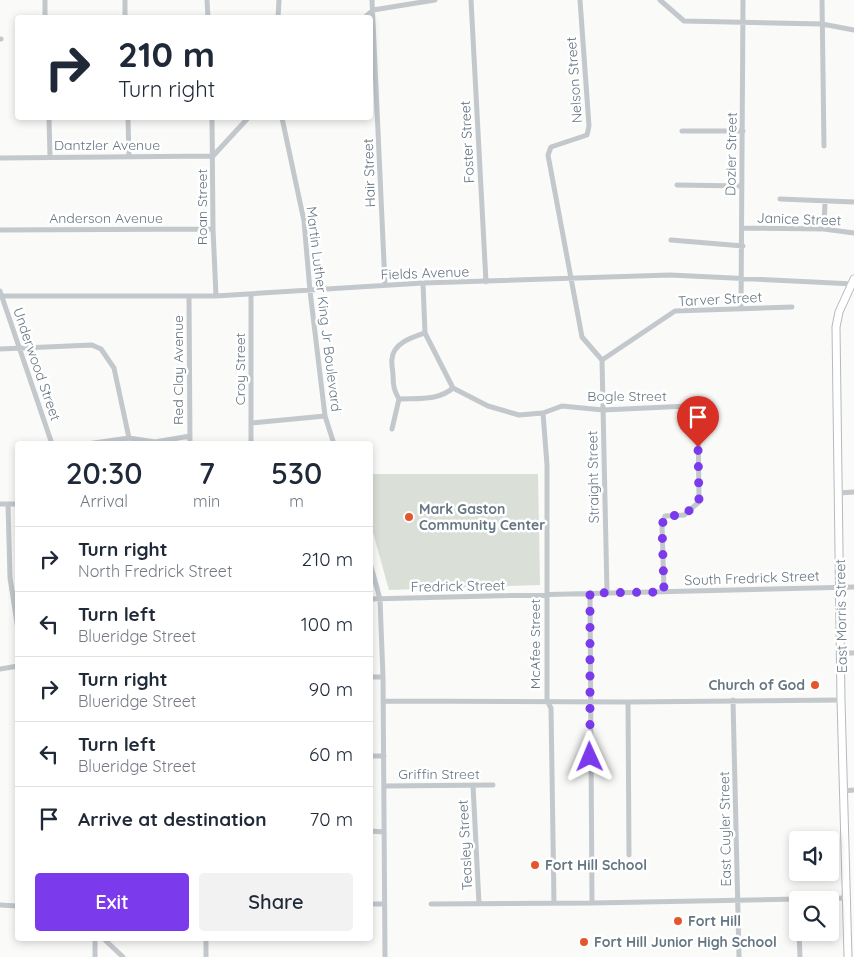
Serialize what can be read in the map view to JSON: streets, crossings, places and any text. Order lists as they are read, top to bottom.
{
  "streets": {
    "main road": ["East Morris Street"],
    "street": [
      "Nelson Street",
      "Foster Street",
      "Dantzler Avenue",
      "Dozier Street",
      "Hair Street",
      "Roan Street",
      "Anderson Avenue",
      "Janice Street",
      "Fields Avenue",
      "Tarver Street",
      "Martin Luther King Jr Boulevard",
      "Underwood Street",
      "Croy Street",
      "Red Clay Avenue",
      "Bogle Street",
      "Straight Street",
      "South Fredrick Street",
      "Fredrick Street",
      "McAfee Street",
      "Griffin Street",
      "East Cuyler Street",
      "Teasley Street"
    ]
  },
  "crossings": [
    ["Nelson Street", "Fields Avenue"],
    ["Foster Street", "Fields Avenue"],
    ["Dantzler Avenue", "Roan Street"],
    ["Dozier Street", "Janice Street"],
    ["Dozier Street", "Fields Avenue"],
    ["Dozier Street", "Tarver Street"],
    ["Hair Street", "Fields Avenue"],
    ["Roan Street", "Anderson Avenue"],
    ["Roan Street", "Fields Avenue"],
    ["Fields Avenue", "Martin Luther King Jr Boulevard"],
    ["Fields Avenue", "Underwood Street"],
    ["Fields Avenue", "Croy Street"],
    ["Fields Avenue", "Red Clay Avenue"],
    ["Fields Avenue", "East Morris Street"],
    ["Tarver Street", "Straight Street"],
    ["Bogle Street", "Straight Street"],
    ["Bogle Street", "South Fredrick Street"],
    ["Bogle Street", "McAfee Street"],
    ["Straight Street", "South Fredrick Street"],
    ["Straight Street", "Fredrick Street"],
    ["South Fredrick Street", "Fredrick Street"],
    ["South Fredrick Street", "East Morris Street"],
    ["Fredrick Street", "McAfee Street"],
    ["Griffin Street", "Teasley Street"]
  ],
  "places": [
    "Mark Gaston Community Center",
    "Church of God",
    "Fort Hill School",
    "Fort Hill",
    "Fort Hill Junior High School"
  ],
  "page": {
    "turn": ["210 m", "Turn right"],
    "eta": [
      "20:30",
      "Arrival",
      "7",
      "min",
      "530",
      "m"
    ],
    "list": [
      {
        "name": "Turn right",
        "note": "North Fredrick Street",
        "value": "210 m"
      },
      {
        "name": "Turn left",
        "note": "Blueridge Street",
        "value": "100 m"
      },
      {
        "name": "Turn right",
        "note": "Blueridge Street",
        "value": "90 m"
      },
      {
        "name": "Turn left",
        "note": "Blueridge Street",
        "value": "60 m"
      },
      {
        "name": "Arrive at destination",
        "value": "70 m"
      }
    ],
    "buttons": ["Exit", "Share"]
  }
}
